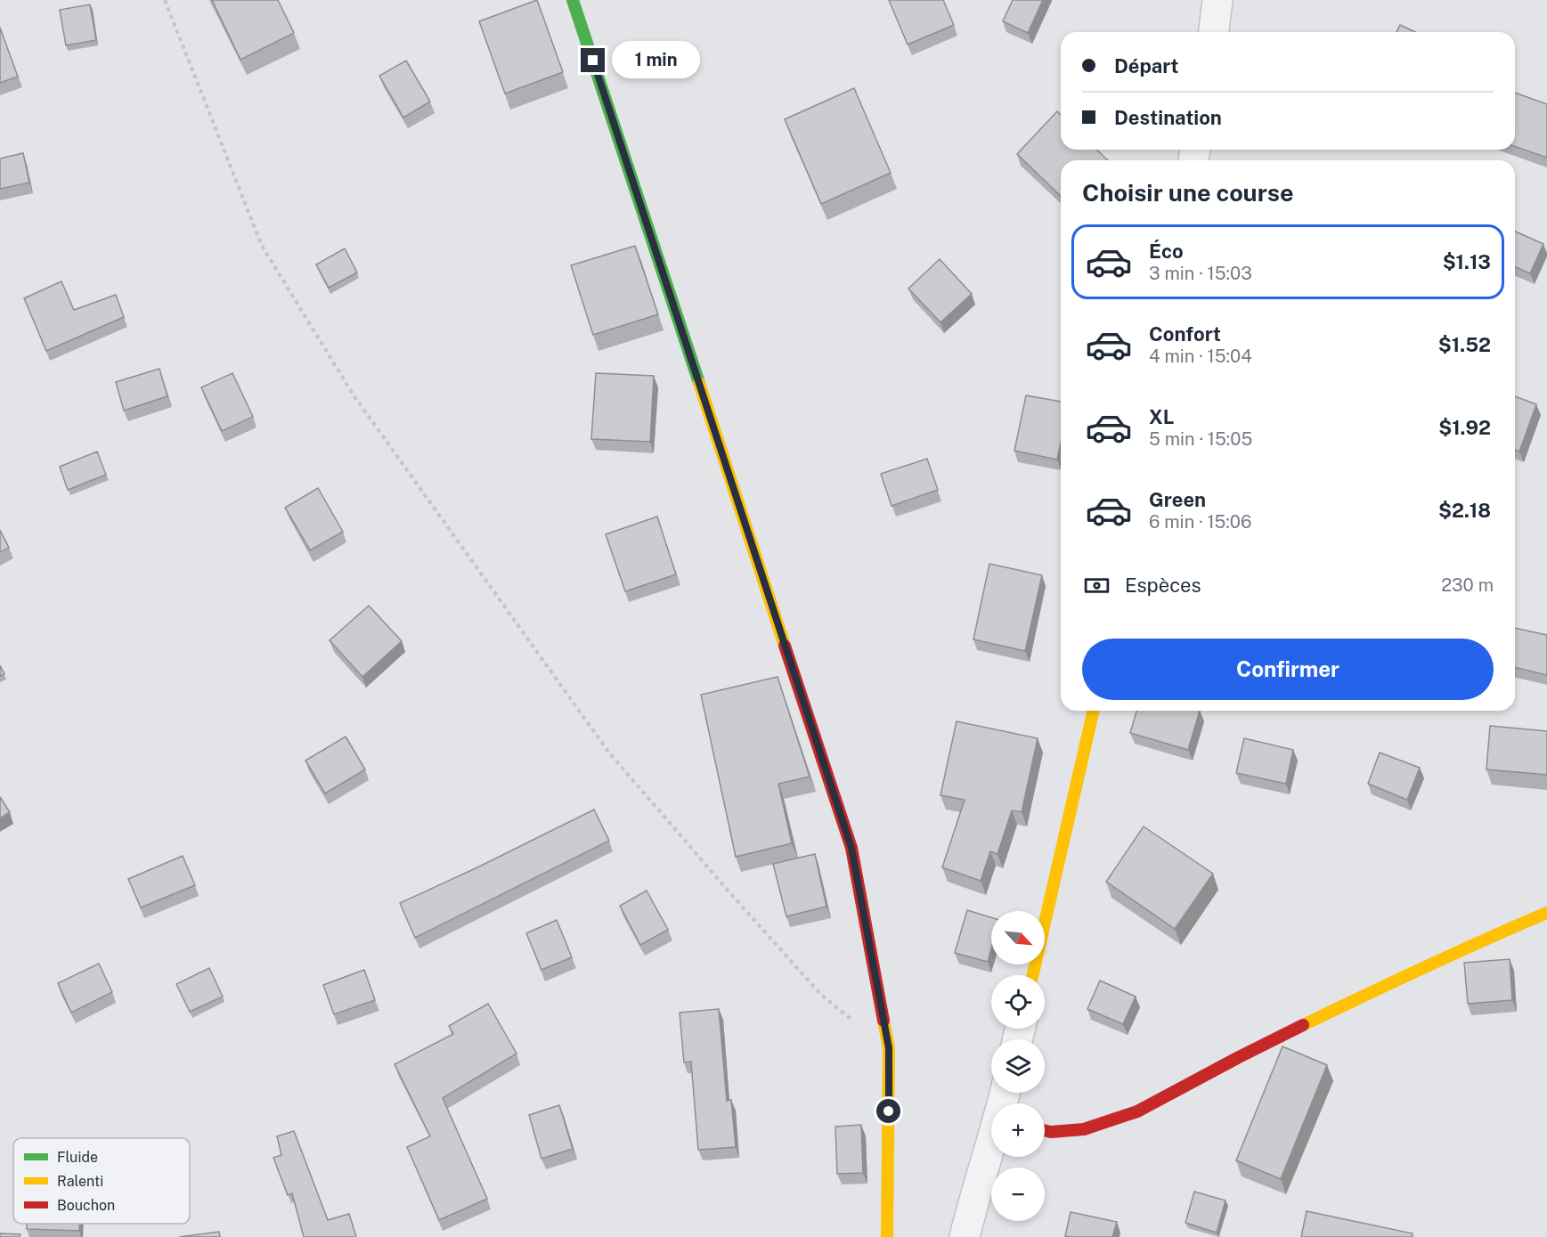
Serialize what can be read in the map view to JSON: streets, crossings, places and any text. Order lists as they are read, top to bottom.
{
  "legend": ["Fluide", "Ralenti", "Bouchon"],
  "north": "bottom right",
  "page": {
    "banner": ["Départ", "Destination"],
    "bubble": "1 min",
    "heading": "Choisir une course",
    "list": [
      {
        "name": "Éco",
        "note": "3 min · 15:03",
        "value": "$1.13"
      },
      {
        "name": "Confort",
        "note": "4 min · 15:04",
        "value": "$1.52"
      },
      {
        "name": "XL",
        "note": "5 min · 15:05",
        "value": "$1.92"
      },
      {
        "name": "Green",
        "note": "6 min · 15:06",
        "value": "$2.18"
      }
    ],
    "pay": ["Espèces", "230 m"],
    "buttons": "Confirmer",
    "map_buttons": ["+", "−"]
  }
}
